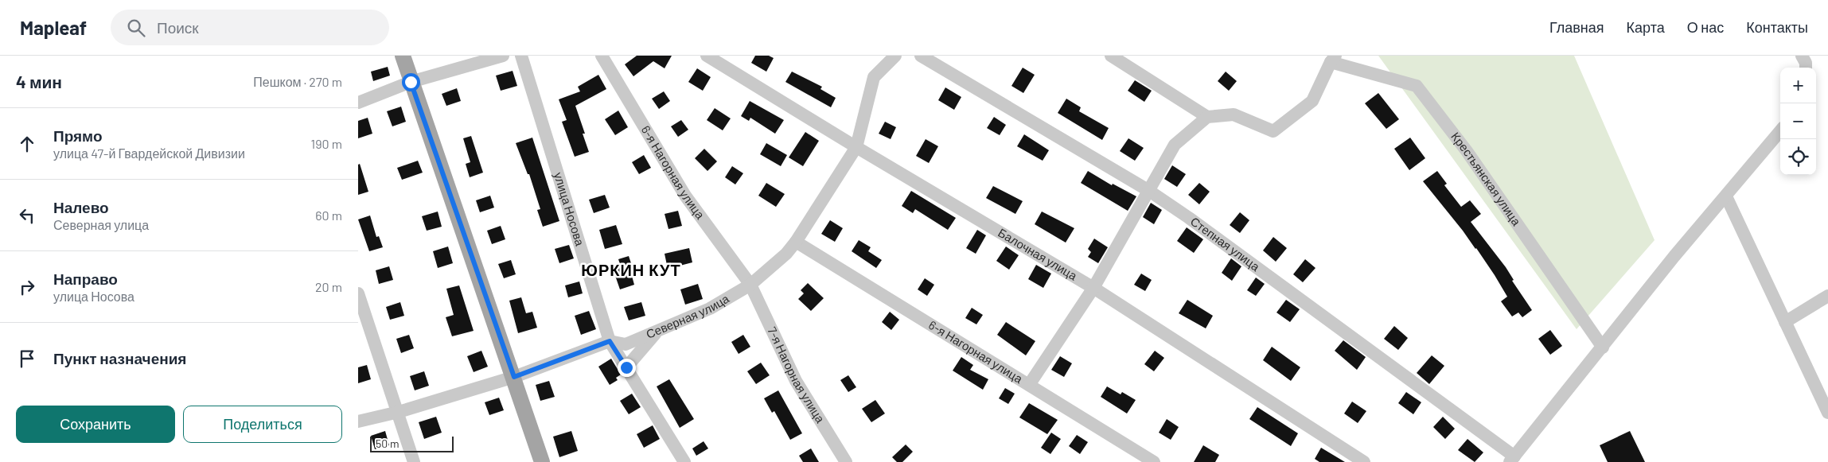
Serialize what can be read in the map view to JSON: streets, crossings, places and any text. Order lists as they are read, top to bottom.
{
  "streets": {
    "street": [
      "6-я Нагорная улица",
      "Крестьянская улица",
      "улица Носова",
      "Степная улица",
      "Балочная улица",
      "Северная улица",
      "7-я Нагорная улица"
    ]
  },
  "crossings": [
    ["6-я Нагорная улица", "Северная улица"],
    ["6-я Нагорная улица", "7-я Нагорная улица"],
    ["улица Носова", "Северная улица"],
    ["Балочная улица", "Северная улица"],
    ["Северная улица", "7-я Нагорная улица"]
  ],
  "districts": ["ЮРКИН КУТ"],
  "scale_bar": "50 m",
  "page": {
    "header": "Mapleaf",
    "search": "Поиск",
    "nav": [
      "Главная",
      "Карта",
      "О нас",
      "Контакты"
    ],
    "heading": ["4 мин", "Пешком · 270 m"],
    "map_buttons": ["+", "−"],
    "list": [
      ["Прямо", "улица 47-й Гвардейской Дивизии", "190 m"],
      ["Налево", "Северная улица", "60 m"],
      ["Направо", "улица Носова", "20 m"],
      "Пункт назначения"
    ],
    "buttons": ["Сохранить", "Поделиться"],
    "scale": "50 m"
  }
}
